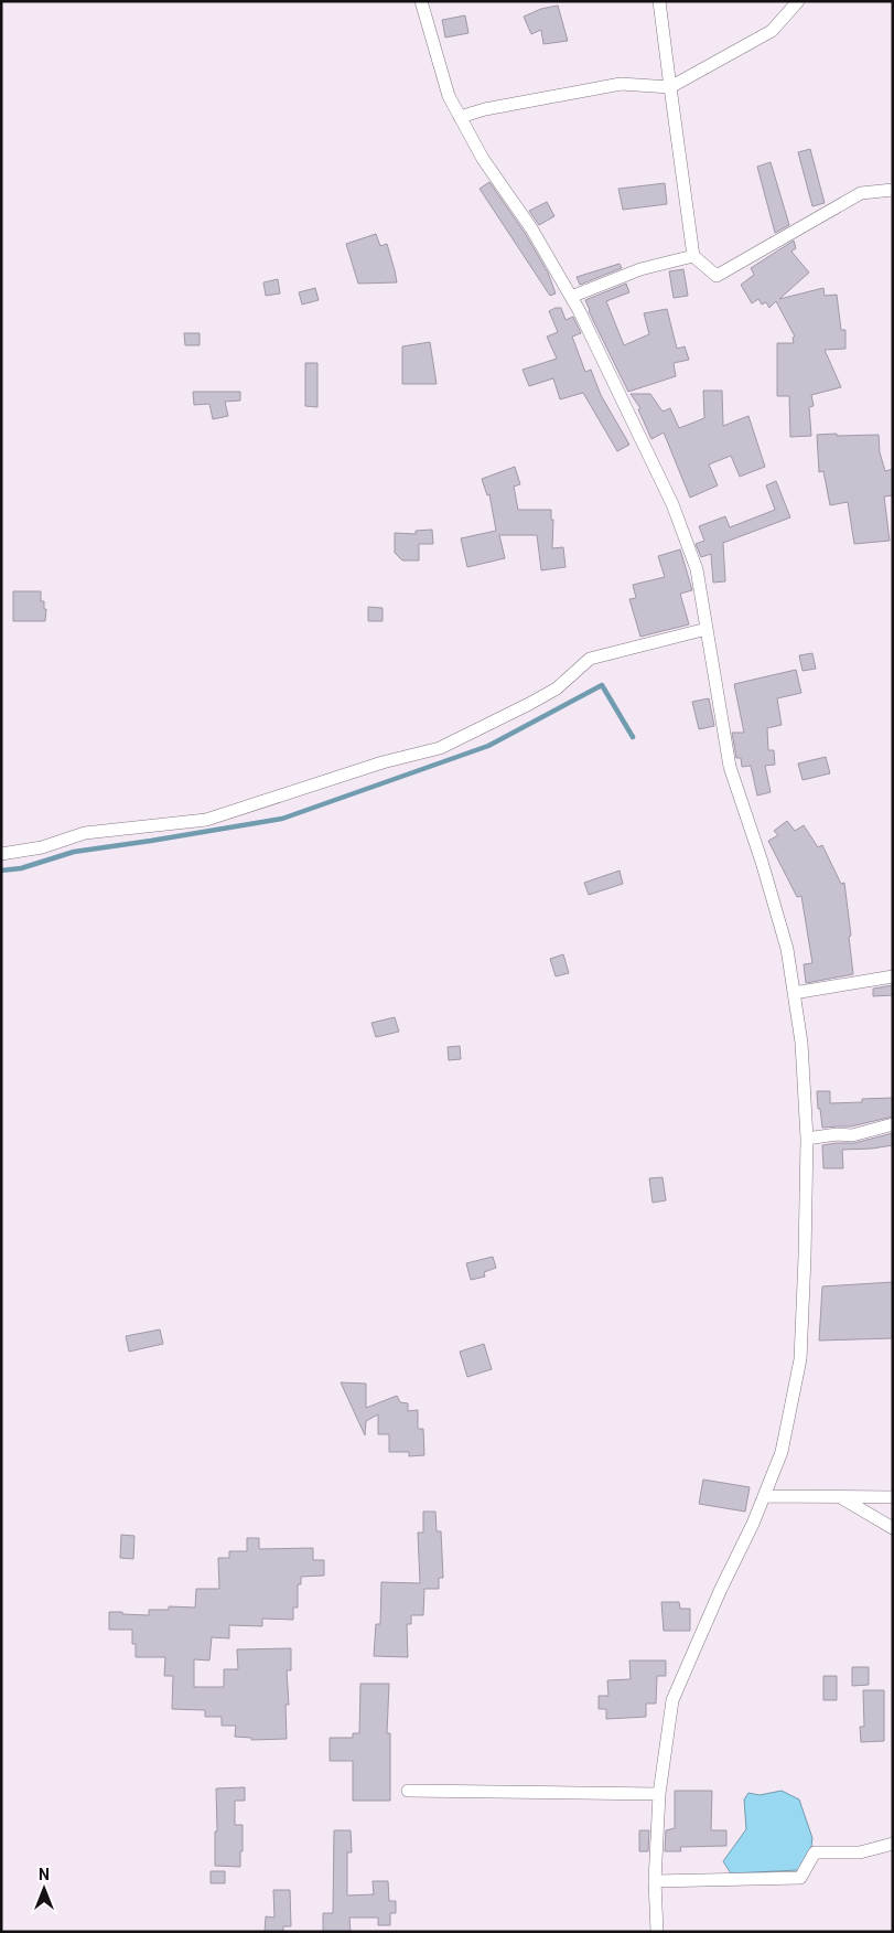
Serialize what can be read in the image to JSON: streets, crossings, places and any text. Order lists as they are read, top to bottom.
{
  "north": "top"
}
